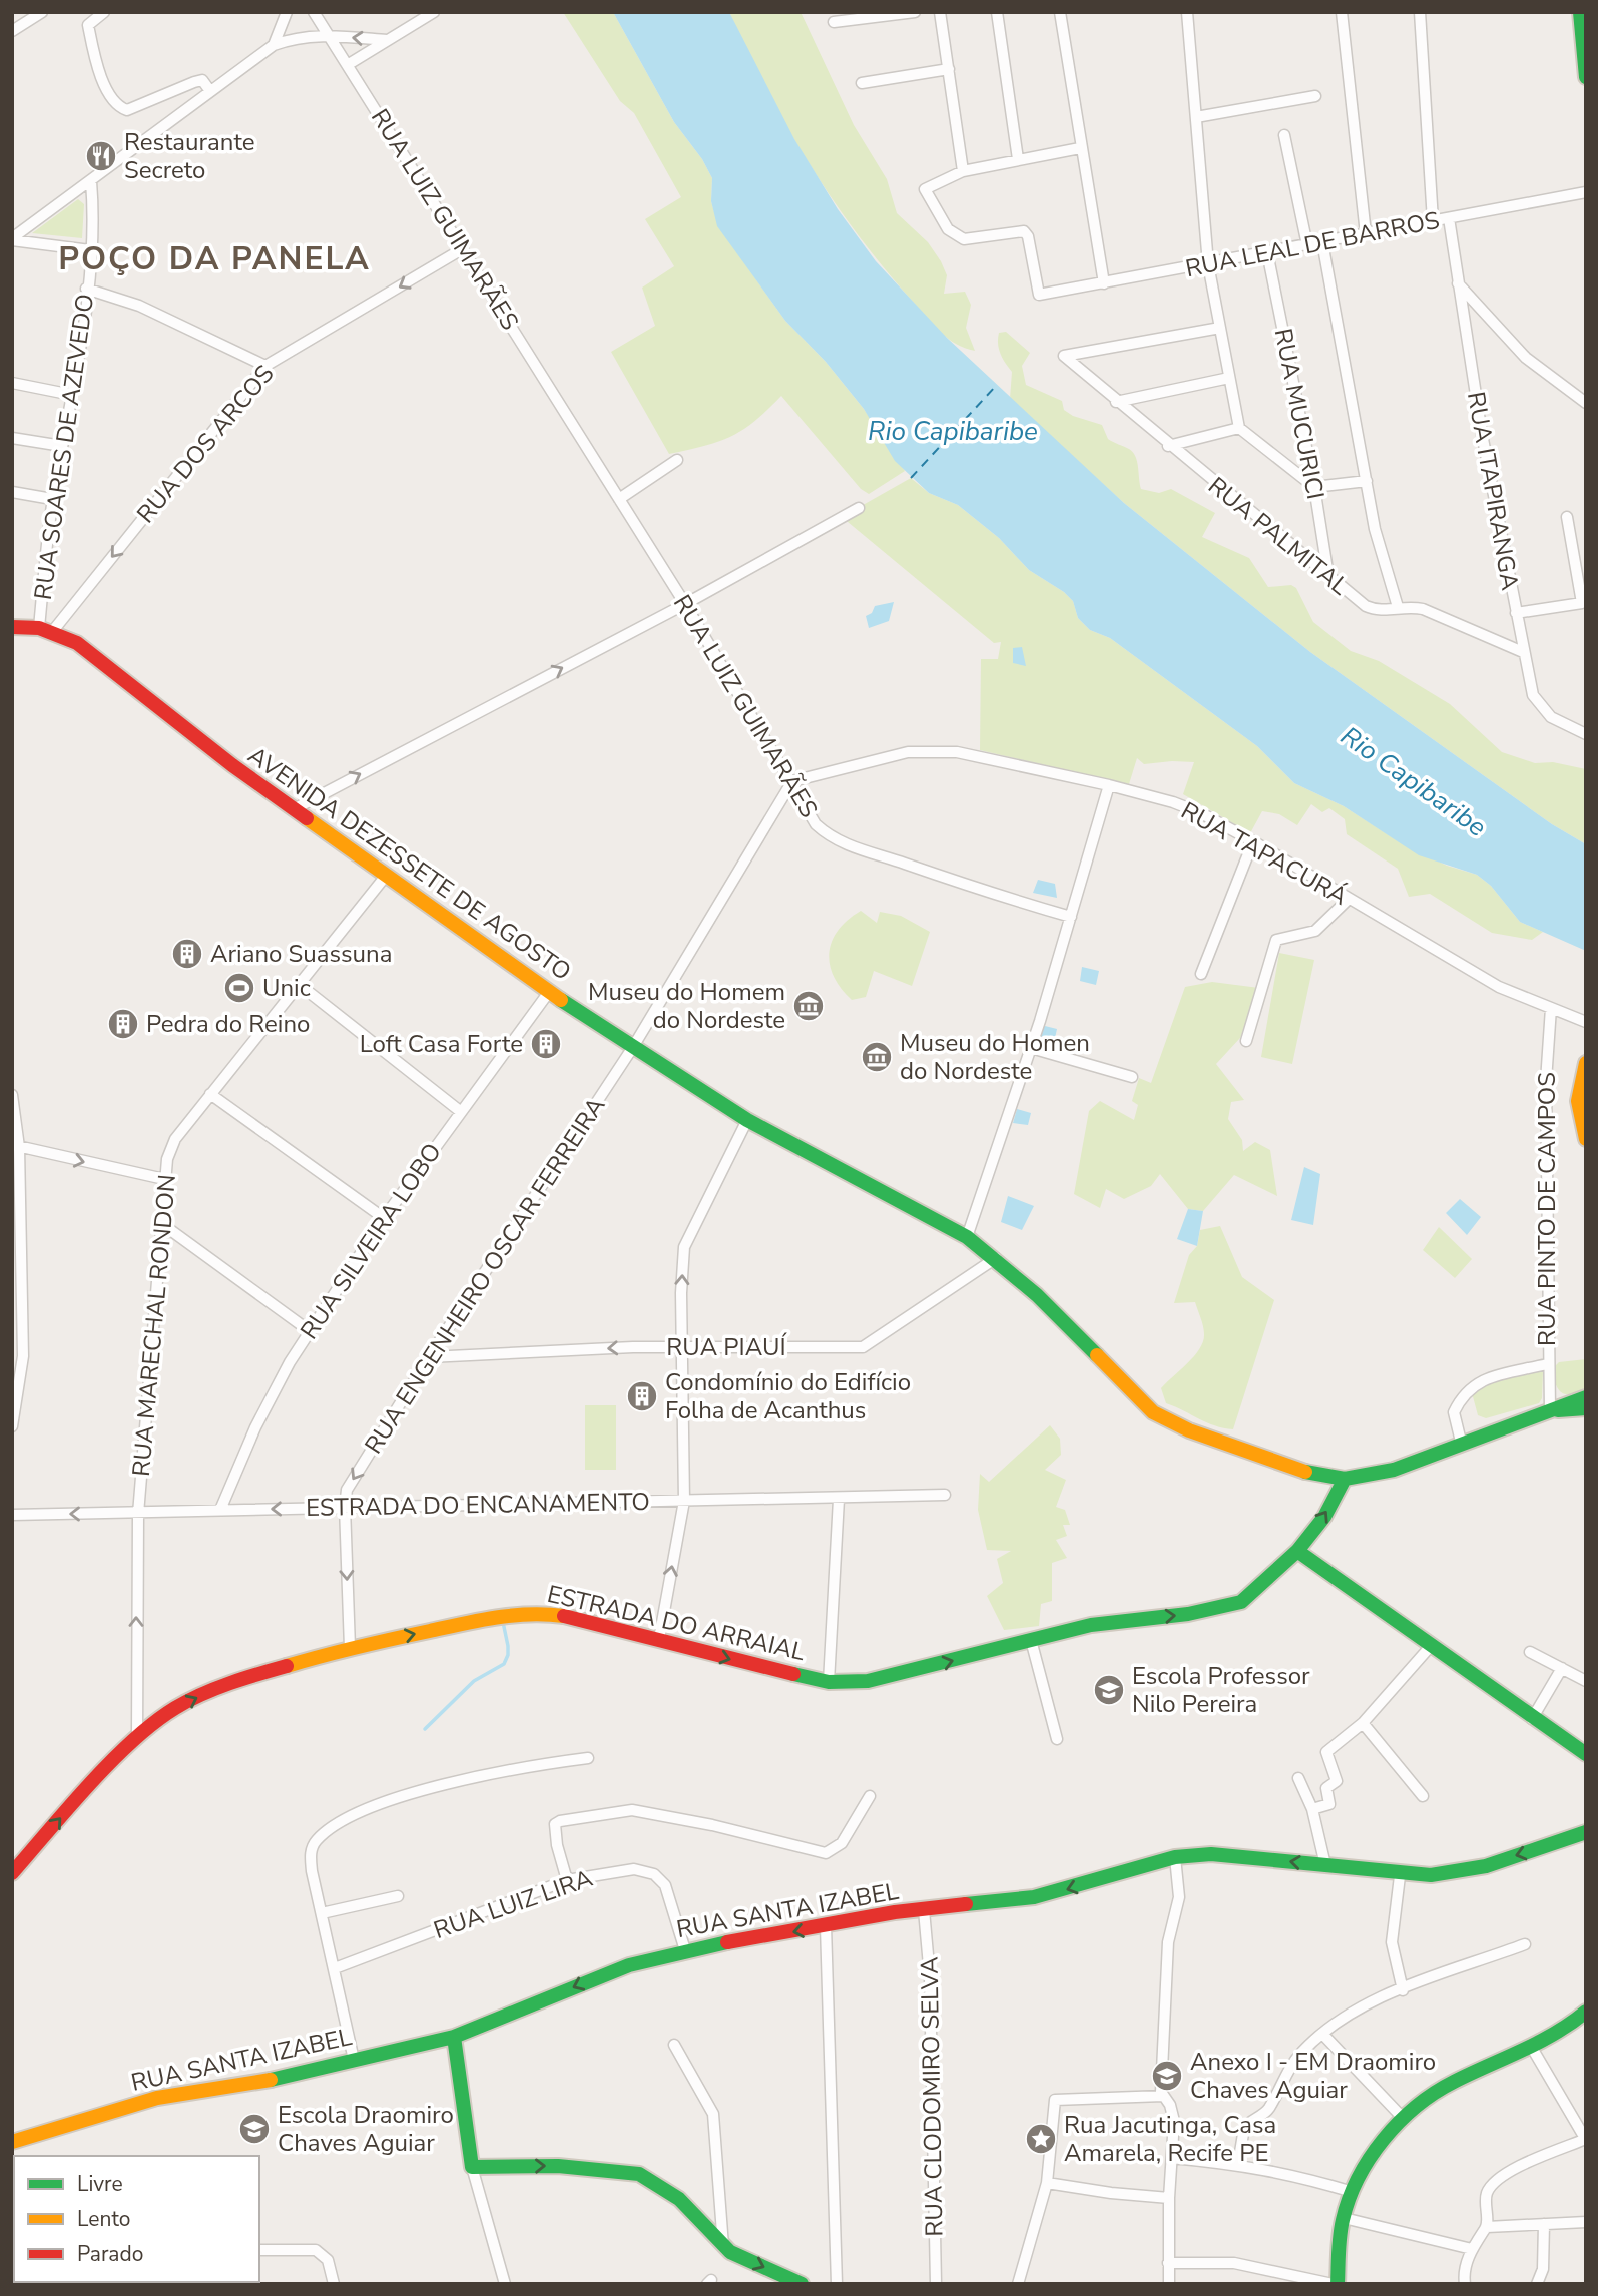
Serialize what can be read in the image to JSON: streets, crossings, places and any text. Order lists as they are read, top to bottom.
{
  "streets": {
    "main road": ["AVENIDA DEZESSETE DE AGOSTO", "ESTRADA DO ARRAIAL", "RUA SANTA IZABEL"],
    "street": [
      "RUA LUIZ GUIMARÃES",
      "RUA LEAL DE BARROS",
      "RUA MUCURICI",
      "RUA DOS ARCOS",
      "RUA SOARES DE AZEVEDO",
      "RUA ITAPIRANGA",
      "RUA PALMITAL",
      "RUA TAPACURÁ",
      "RUA PINTO DE CAMPOS",
      "RUA SILVEIRA LOBO",
      "RUA ENGENHEIRO OSCAR FERREIRA",
      "RUA MARECHAL RONDON",
      "RUA PIAUÍ",
      "ESTRADA DO ENCANAMENTO",
      "RUA LUIZ LIRA",
      "RUA CLODOMIRO SELVA"
    ]
  },
  "crossings": [
    ["RUA LUIZ GUIMARÃES", "RUA DOS ARCOS"],
    ["RUA LUIZ GUIMARÃES", "RUA TAPACURÁ"],
    ["RUA LUIZ GUIMARÃES", "RUA ENGENHEIRO OSCAR FERREIRA"],
    ["RUA LEAL DE BARROS", "RUA MUCURICI"],
    ["RUA LEAL DE BARROS", "RUA ITAPIRANGA"],
    ["RUA MUCURICI", "RUA PALMITAL"],
    ["RUA DOS ARCOS", "RUA SOARES DE AZEVEDO"],
    ["RUA DOS ARCOS", "AVENIDA DEZESSETE DE AGOSTO"],
    ["RUA SOARES DE AZEVEDO", "AVENIDA DEZESSETE DE AGOSTO"],
    ["RUA ITAPIRANGA", "RUA PALMITAL"],
    ["RUA TAPACURÁ", "RUA PINTO DE CAMPOS"],
    ["RUA TAPACURÁ", "RUA ENGENHEIRO OSCAR FERREIRA"],
    ["AVENIDA DEZESSETE DE AGOSTO", "RUA PINTO DE CAMPOS"],
    ["AVENIDA DEZESSETE DE AGOSTO", "RUA SILVEIRA LOBO"],
    ["AVENIDA DEZESSETE DE AGOSTO", "RUA ENGENHEIRO OSCAR FERREIRA"],
    ["AVENIDA DEZESSETE DE AGOSTO", "RUA MARECHAL RONDON"],
    ["AVENIDA DEZESSETE DE AGOSTO", "RUA PIAUÍ"],
    ["AVENIDA DEZESSETE DE AGOSTO", "ESTRADA DO ARRAIAL"],
    ["RUA SILVEIRA LOBO", "ESTRADA DO ENCANAMENTO"],
    ["RUA ENGENHEIRO OSCAR FERREIRA", "RUA PIAUÍ"],
    ["RUA ENGENHEIRO OSCAR FERREIRA", "ESTRADA DO ENCANAMENTO"],
    ["RUA MARECHAL RONDON", "ESTRADA DO ENCANAMENTO"],
    ["RUA MARECHAL RONDON", "ESTRADA DO ARRAIAL"],
    ["RUA LUIZ LIRA", "RUA SANTA IZABEL"],
    ["RUA SANTA IZABEL", "RUA CLODOMIRO SELVA"]
  ],
  "one_way": [
    "RUA DOS ARCOS",
    "RUA PIAUÍ",
    "ESTRADA DO ARRAIAL",
    "RUA SANTA IZABEL"
  ],
  "districts": ["POÇO DA PANELA"],
  "water": ["Rio Capibaribe"],
  "places": {
    "restaurant": ["Restaurante Secreto"],
    "building": [
      "Ariano Suassuna",
      "Pedra do Reino",
      "Loft Casa Forte",
      "Condomínio do Edifício Folha de Acanthus"
    ],
    "sports": ["Unic"],
    "museum": ["Museu do Homem do Nordeste", "Museu do Homen do Nordeste"],
    "school or university": ["Escola Professor Nilo Pereira", "Anexo I - EM Draomiro Chaves Aguiar", "Escola Draomiro Chaves Aguiar"],
    "place": ["Rua Jacutinga, Casa Amarela, Recife PE"]
  },
  "legend": ["Livre", "Lento", "Parado"]
}
